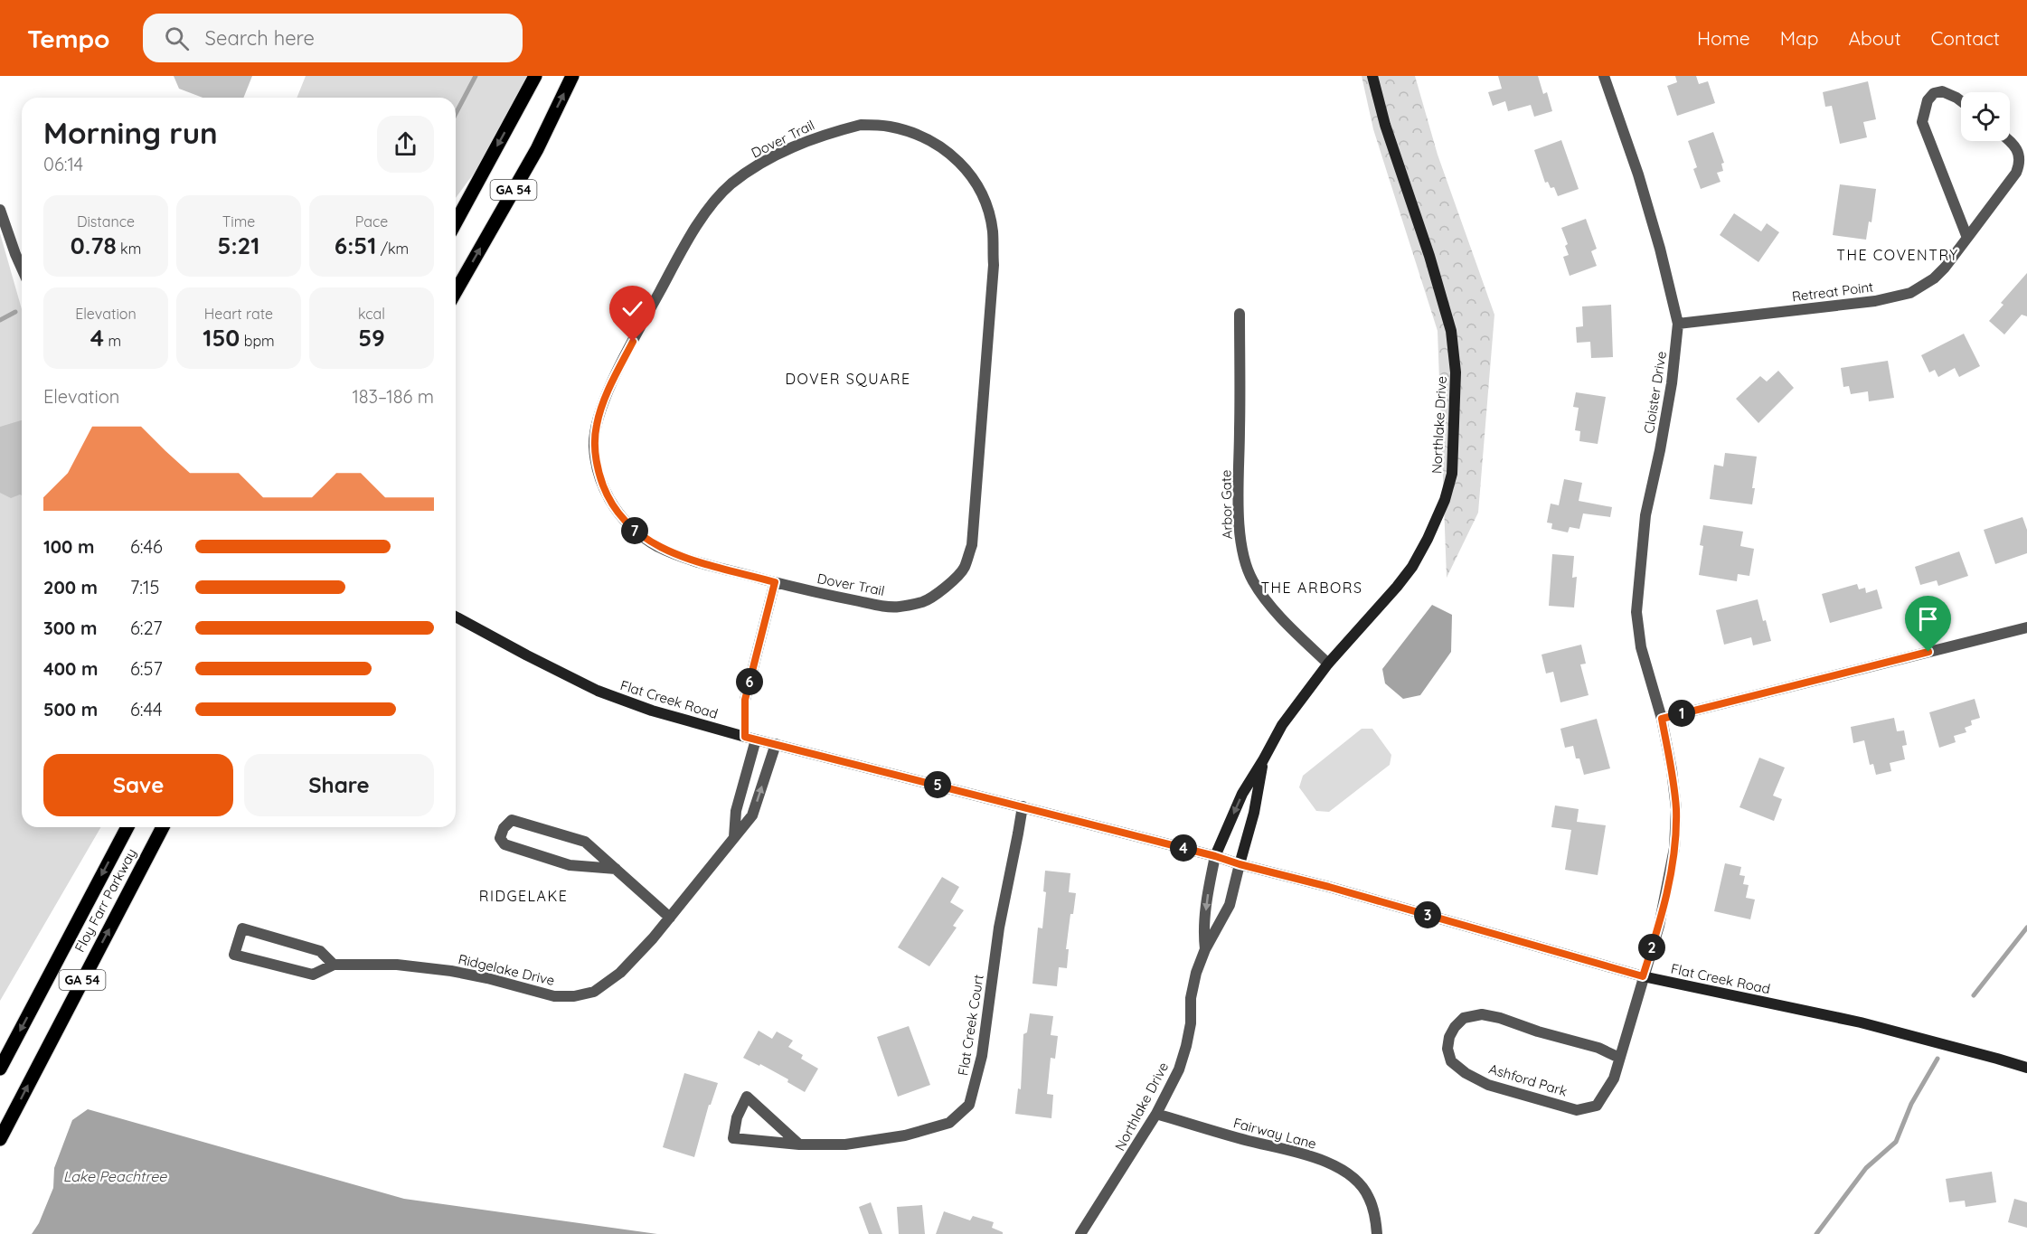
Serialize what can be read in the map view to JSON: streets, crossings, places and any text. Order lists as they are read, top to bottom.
{
  "streets": {
    "main road": ["GA 54", "Floy Farr Parkway"],
    "street": [
      "Dover Trail",
      "Retreat Point",
      "Cloister Drive",
      "Northlake Drive",
      "Arbor Gate",
      "Flat Creek Road",
      "Ridgelake Drive",
      "Flat Creek Court",
      "Ashford Park",
      "Fairway Lane"
    ]
  },
  "crossings": [
    ["Retreat Point", "Cloister Drive"],
    ["Cloister Drive", "Flat Creek Road"],
    ["Cloister Drive", "Ashford Park"],
    ["Northlake Drive", "Arbor Gate"],
    ["Northlake Drive", "Flat Creek Road"],
    ["Northlake Drive", "Fairway Lane"],
    ["Flat Creek Road", "Ridgelake Drive"],
    ["Flat Creek Road", "Flat Creek Court"],
    ["Flat Creek Road", "Ashford Park"]
  ],
  "districts": [
    "THE COVENTRY",
    "DOVER SQUARE",
    "THE ARBORS",
    "RIDGELAKE"
  ],
  "water": ["Lake Peachtree"],
  "page": {
    "header": "Tempo",
    "search": "Search here",
    "nav": [
      "Home",
      "Map",
      "About",
      "Contact"
    ],
    "heading": ["Morning run", "06:14"],
    "stats": [
      ["Distance", "0.78 km"],
      ["Time", "5:21"],
      ["Pace", "6:51 /km"],
      ["Elevation", "4 m"],
      ["Heart rate", "150 bpm"],
      ["kcal", "59"]
    ],
    "chart": ["Elevation", "183–186 m"],
    "pins": [
      "7",
      "6",
      "1",
      "5",
      "4",
      "3",
      "2"
    ],
    "list": [
      {
        "name": "100 m",
        "note": "6:46"
      },
      {
        "name": "200 m",
        "note": "7:15"
      },
      {
        "name": "300 m",
        "note": "6:27"
      },
      {
        "name": "400 m",
        "note": "6:57"
      },
      {
        "name": "500 m",
        "note": "6:44"
      }
    ],
    "buttons": ["Save", "Share"]
  }
}
